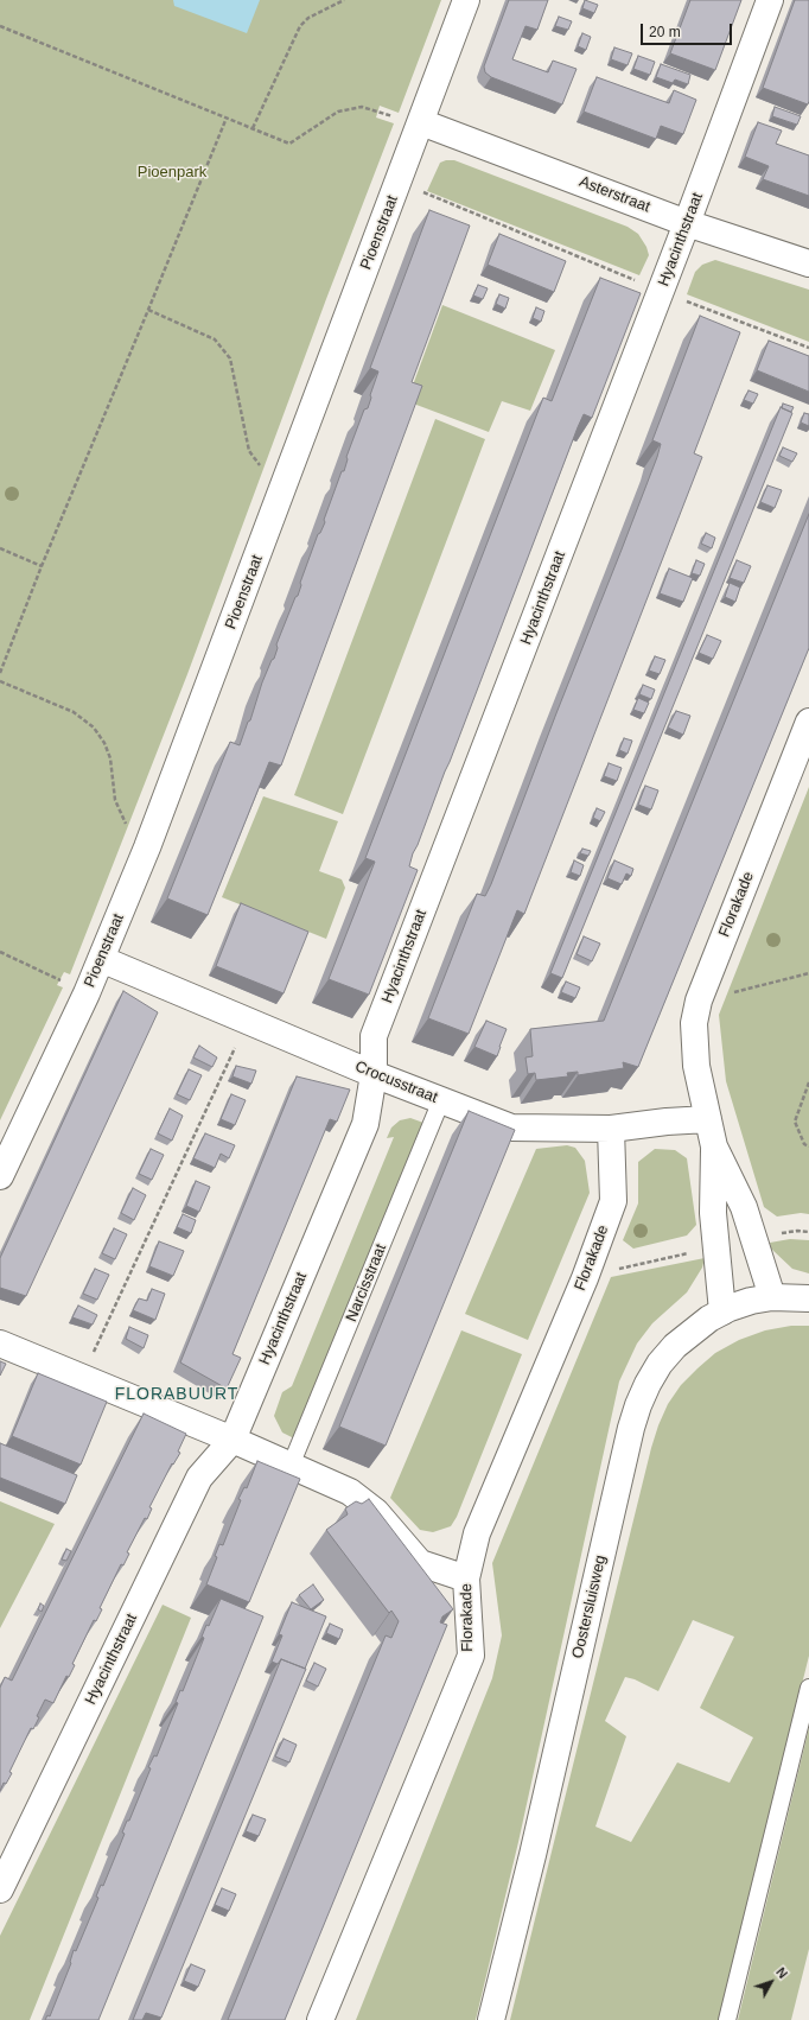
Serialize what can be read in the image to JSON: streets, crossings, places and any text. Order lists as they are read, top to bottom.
{
  "streets": {
    "street": [
      "Asterstraat",
      "Pioenstraat",
      "Hyacinthstraat",
      "Florakade",
      "Crocusstraat",
      "Oostersluisweg"
    ],
    "lane": ["Narcisstraat"]
  },
  "crossings": [
    ["Asterstraat", "Pioenstraat"],
    ["Asterstraat", "Hyacinthstraat"],
    ["Pioenstraat", "Crocusstraat"],
    ["Hyacinthstraat", "Crocusstraat"],
    ["Florakade", "Crocusstraat"],
    ["Florakade", "Oostersluisweg"],
    ["Crocusstraat", "Narcisstraat"]
  ],
  "districts": ["FLORABUURT"],
  "parks": ["Pioenpark"],
  "scale_bar": "20 m",
  "north": "top right"
}
